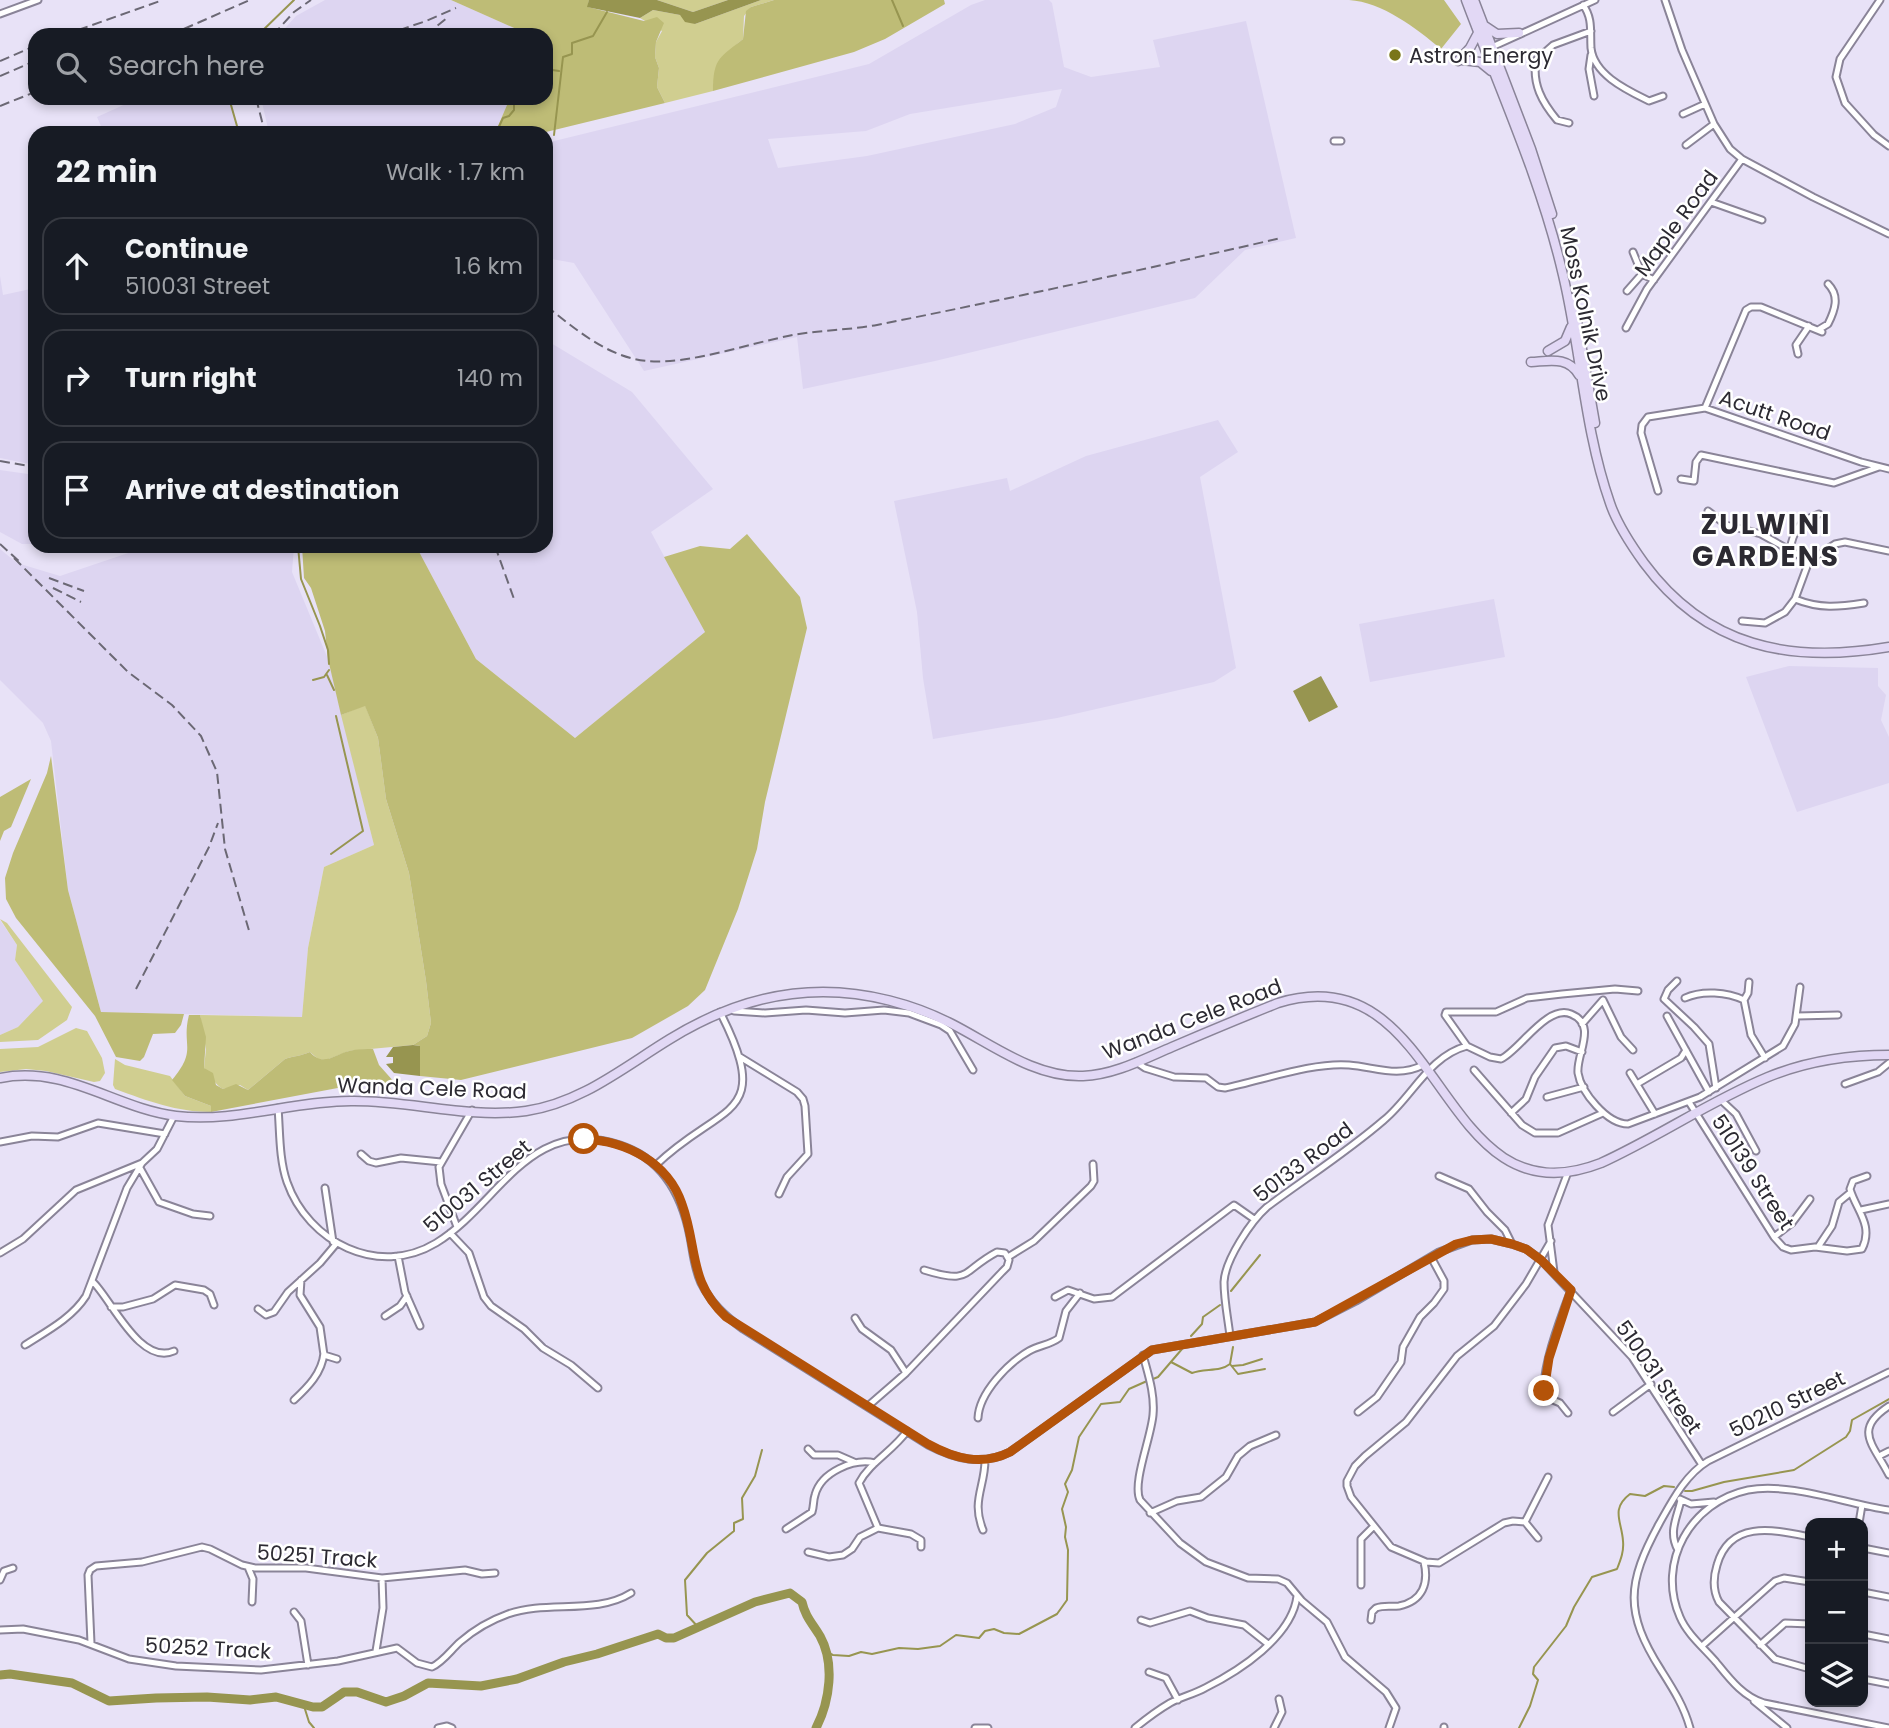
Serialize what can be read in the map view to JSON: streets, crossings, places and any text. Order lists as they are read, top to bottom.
{
  "streets": {
    "street": [
      "Maple Road",
      "Moss Kolnik Drive",
      "Acutt Road",
      "Wanda Cele Road",
      "50133 Road",
      "510139 Street",
      "510031 Street",
      "50210 Street",
      "50251 Track",
      "50252 Track"
    ]
  },
  "crossings": [
    ["Wanda Cele Road", "50133 Road"],
    ["Wanda Cele Road", "510139 Street"],
    ["Wanda Cele Road", "510031 Street"],
    ["50133 Road", "510031 Street"],
    ["510031 Street", "50210 Street"],
    ["50251 Track", "50252 Track"]
  ],
  "districts": ["ZULWINI GARDENS"],
  "places": ["Astron Energy"],
  "page": {
    "search": "Search here",
    "heading": ["22 min", "Walk · 1.7 km"],
    "list": [
      ["Continue", "510031 Street", "1.6 km"],
      ["Turn right", "140 m"],
      "Arrive at destination"
    ],
    "map_buttons": ["+", "−"]
  }
}
